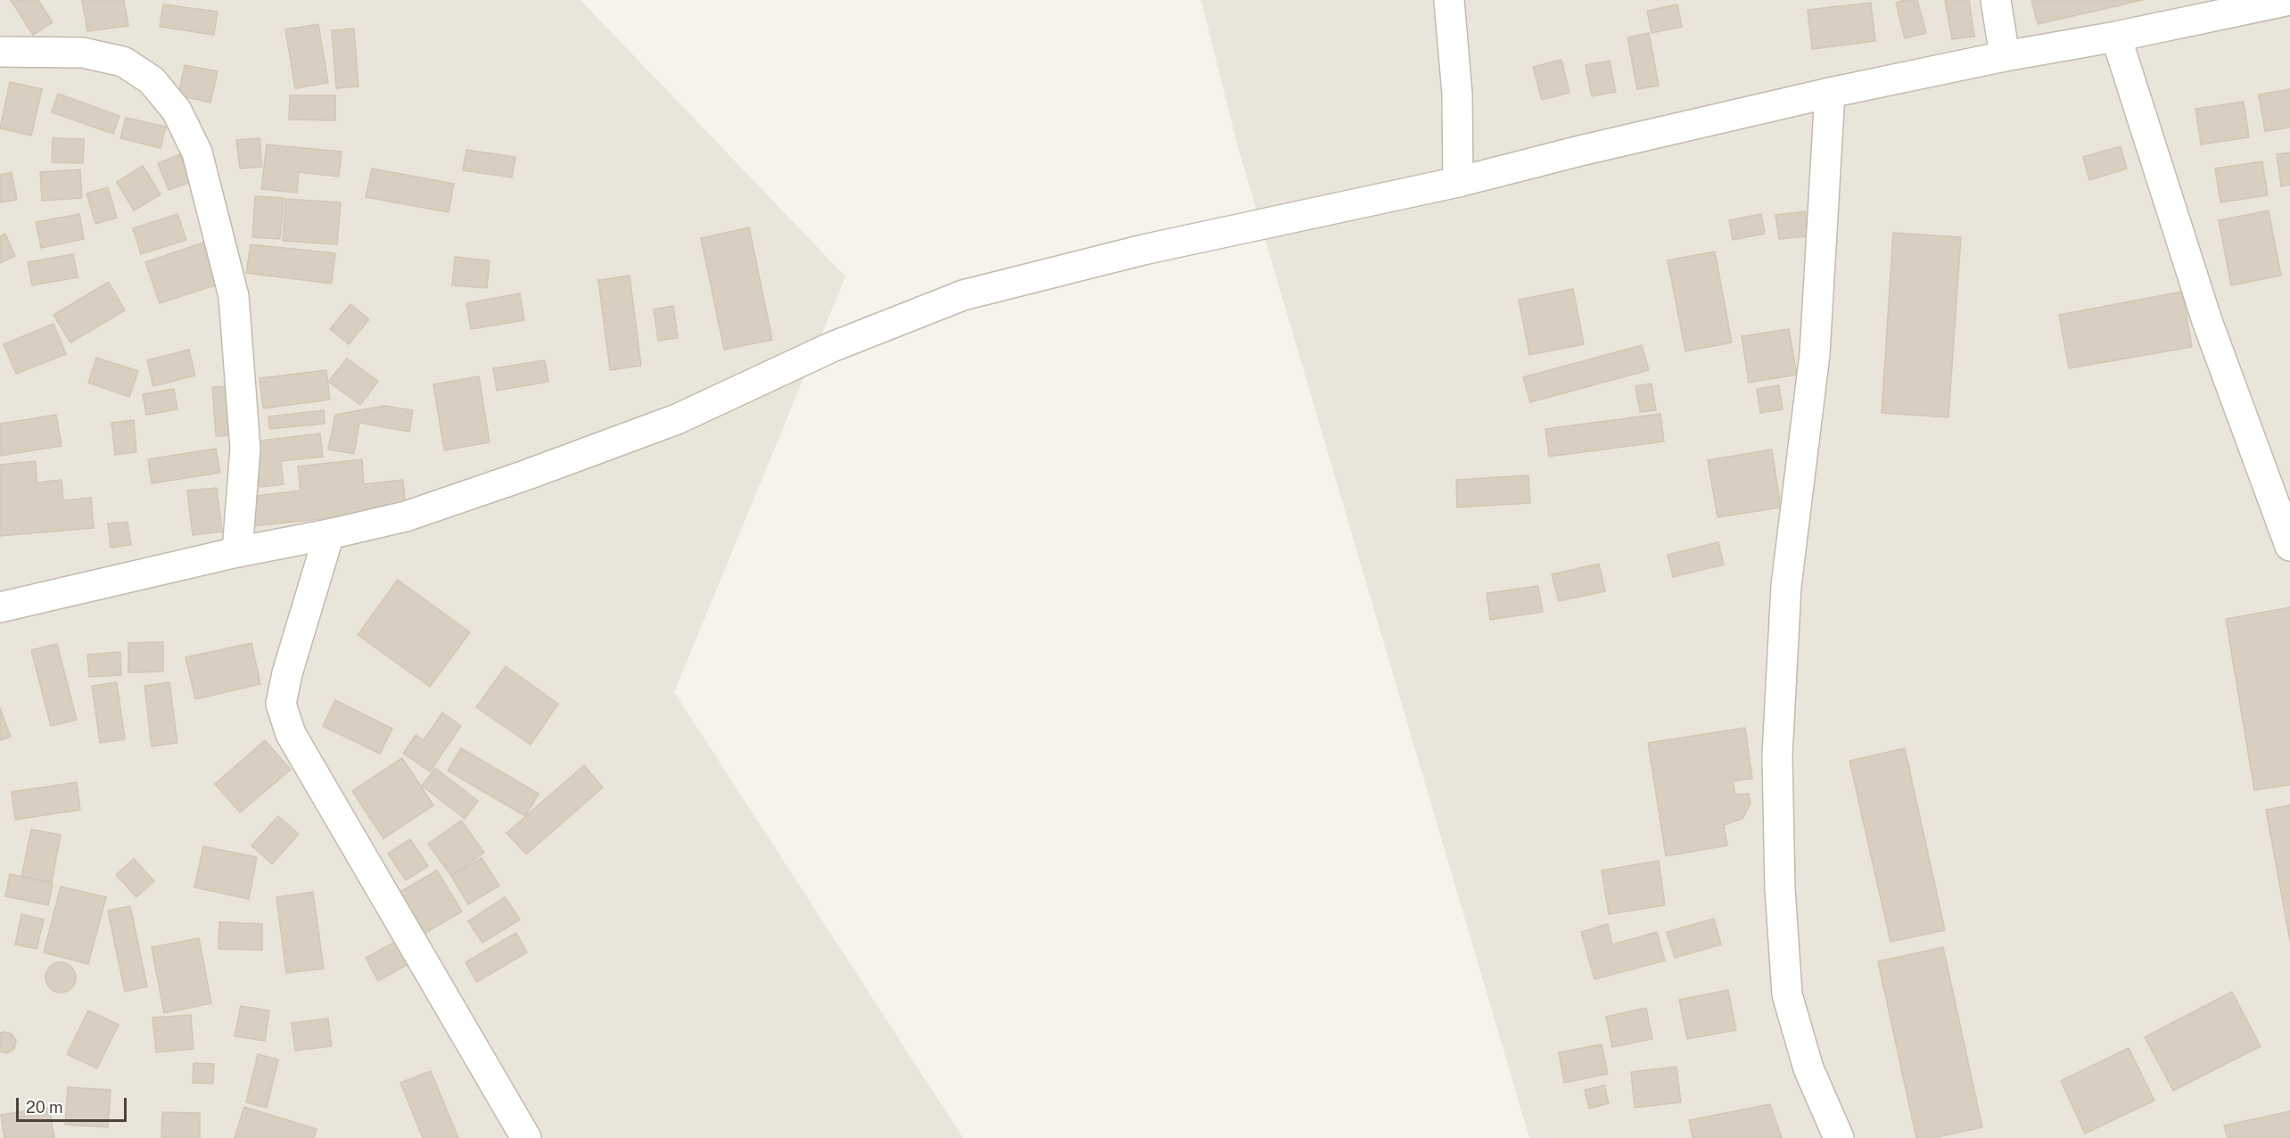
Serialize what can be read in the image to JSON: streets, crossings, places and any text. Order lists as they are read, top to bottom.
{
  "scale_bar": "20 m"
}
